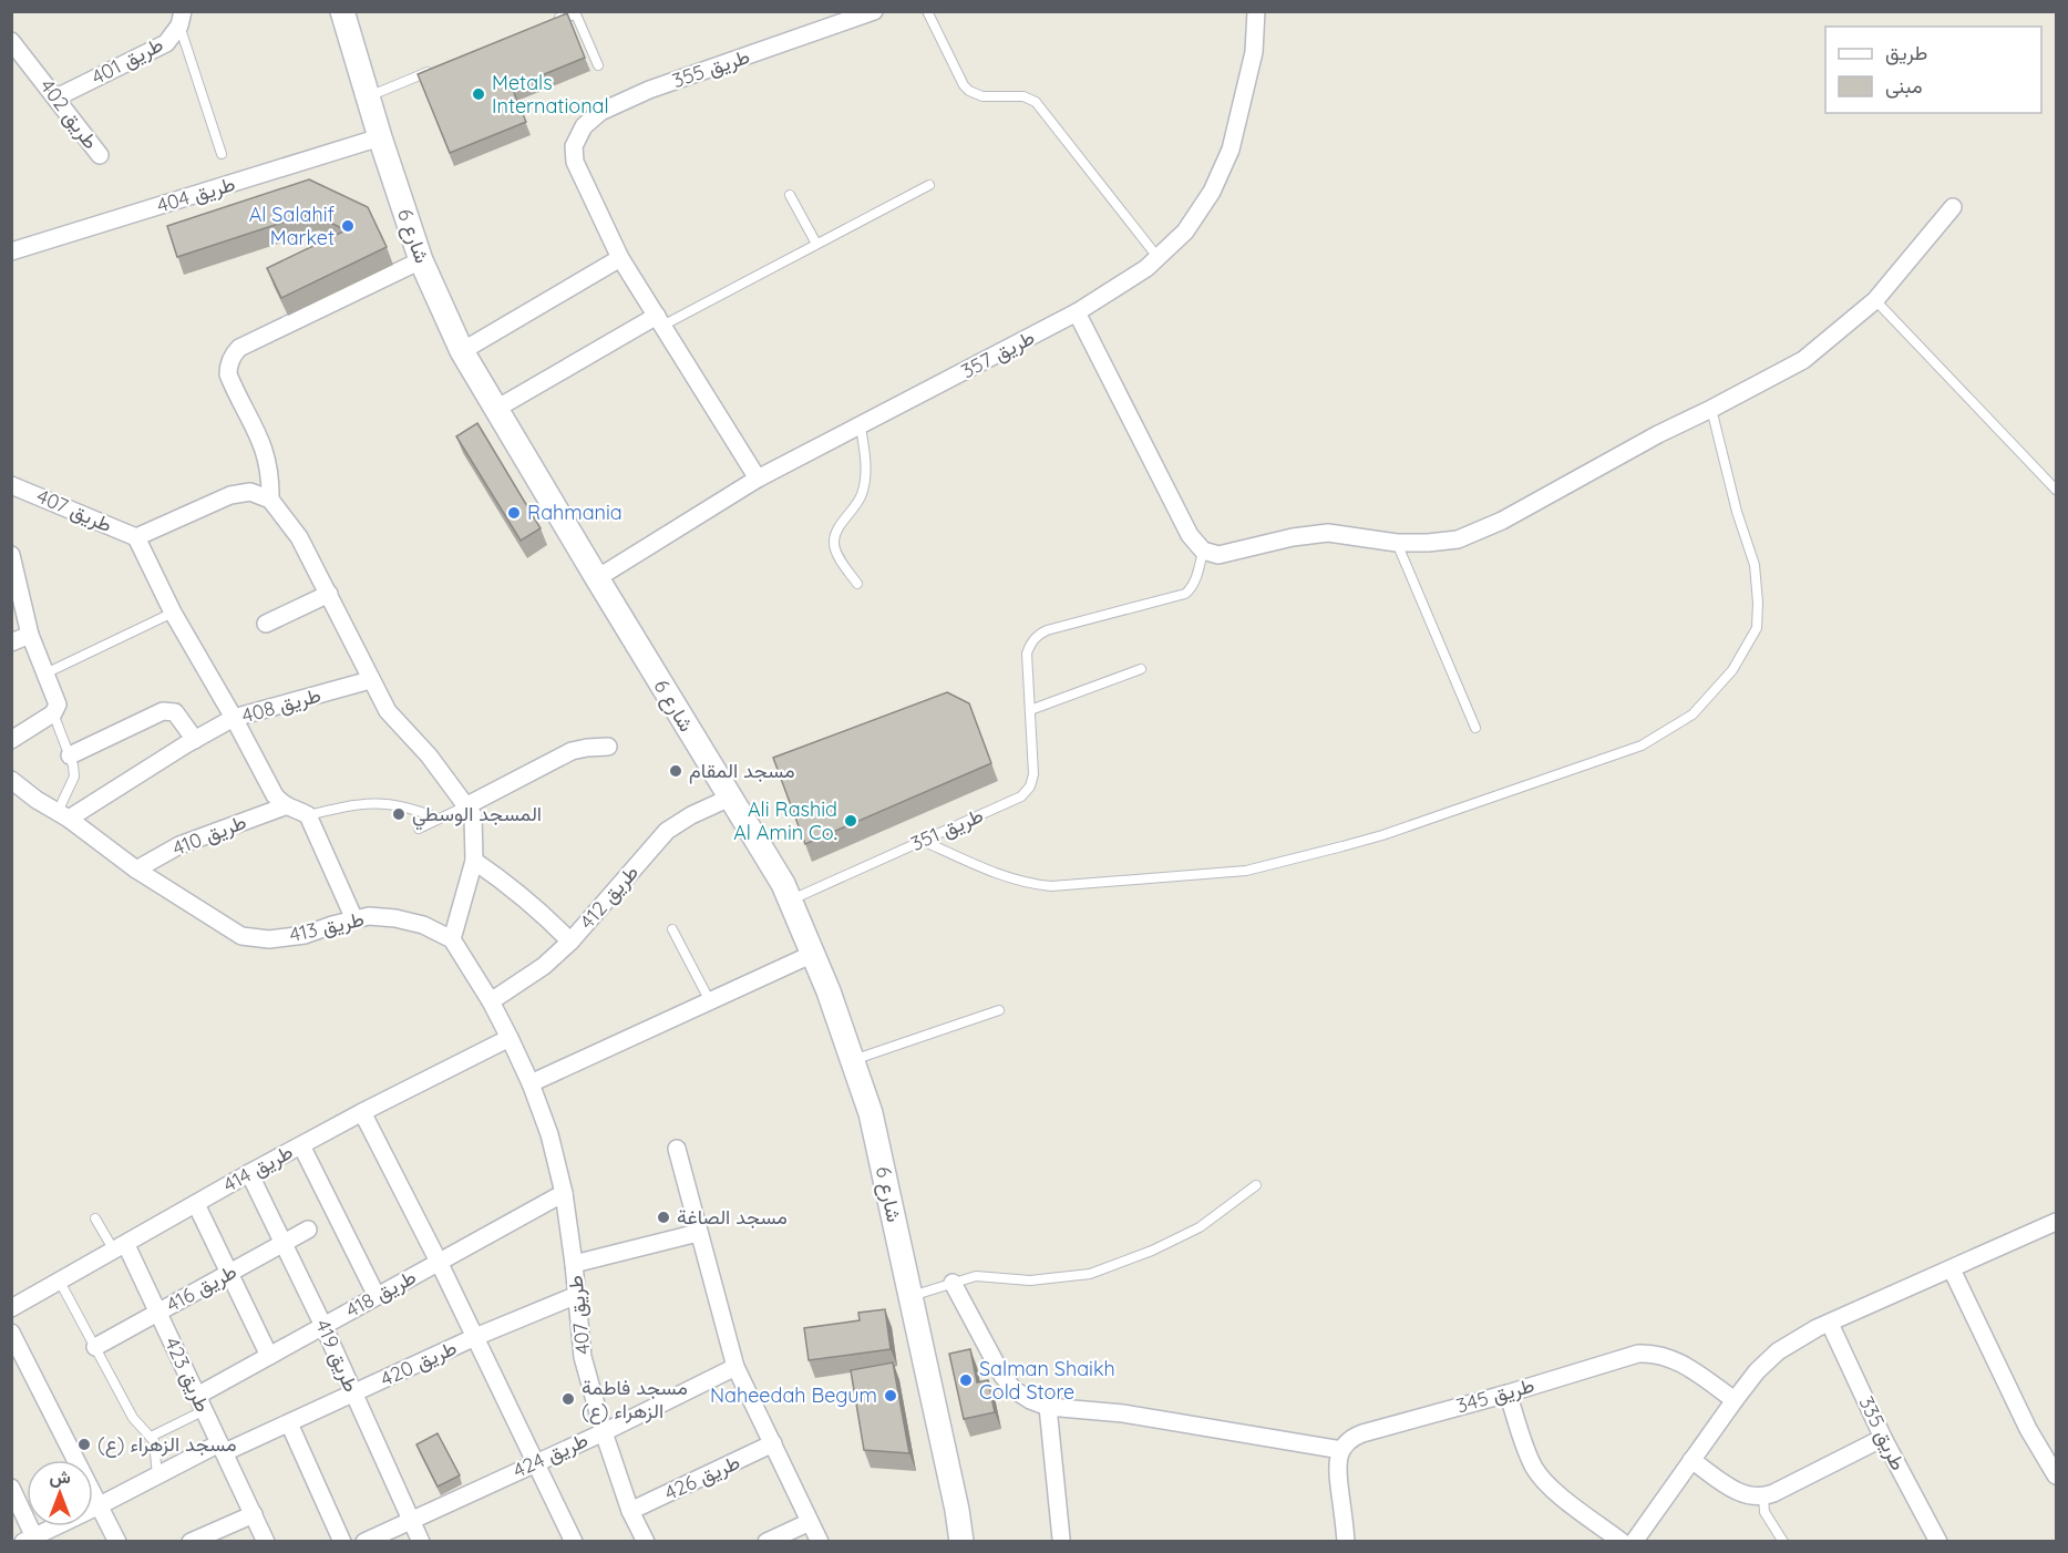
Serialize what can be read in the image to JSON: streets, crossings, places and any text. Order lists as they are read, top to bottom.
{
  "streets": {
    "street": [
      "طريق 401",
      "طريق 355",
      "طريق 402",
      "طريق 404",
      "شارع 6",
      "طريق 357",
      "طريق 407",
      "طريق 408",
      "طريق 410",
      "طريق 412",
      "طريق 413",
      "طريق 414",
      "طريق 416",
      "طريق 418",
      "طريق 419",
      "طريق 420",
      "طريق 423",
      "طريق 345",
      "طريق 335",
      "طريق 424",
      "طريق 426"
    ],
    "lane": ["طريق 351"]
  },
  "crossings": [
    ["طريق 401", "طريق 402"],
    ["طريق 404", "شارع 6"],
    ["شارع 6", "طريق 357"],
    ["شارع 6", "طريق 351"],
    ["شارع 6", "طريق 412"],
    ["طريق 407", "طريق 414"],
    ["طريق 407", "طريق 418"],
    ["طريق 407", "طريق 420"],
    ["طريق 407", "طريق 424"],
    ["طريق 407", "طريق 426"],
    ["طريق 408", "طريق 413"],
    ["طريق 410", "طريق 413"],
    ["طريق 414", "طريق 419"],
    ["طريق 414", "طريق 423"],
    ["طريق 416", "طريق 419"],
    ["طريق 416", "طريق 423"],
    ["طريق 418", "طريق 419"],
    ["طريق 418", "طريق 423"],
    ["طريق 419", "طريق 420"],
    ["طريق 419", "طريق 424"],
    ["طريق 420", "طريق 423"]
  ],
  "places": [
    "Metals International",
    "Al Salahif Market",
    "Rahmania",
    "مسجد المقام",
    "المسجد الوسطي",
    "Ali Rashid Al Amin Co.",
    "مسجد الصاغة",
    "Salman Shaikh Cold Store",
    "Naheedah Begum",
    "مسجد فاطمة الزهراء (ع)",
    "مسجد الزهراء (ع)"
  ],
  "legend": ["طريق", "مبنى"],
  "north": "top"
}
